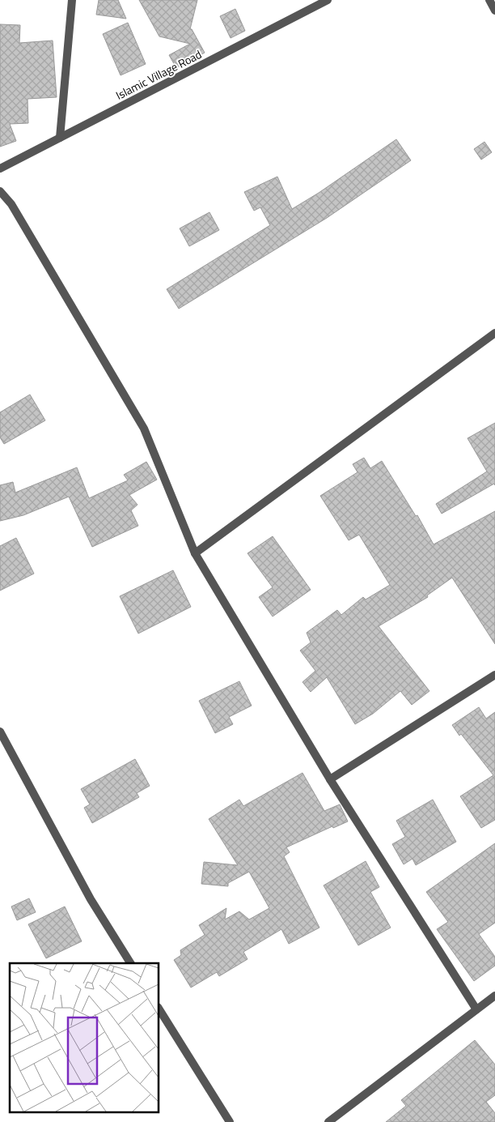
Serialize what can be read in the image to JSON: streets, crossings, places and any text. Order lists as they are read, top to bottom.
{
  "streets": {
    "street": ["Islamic Village Road"]
  }
}
